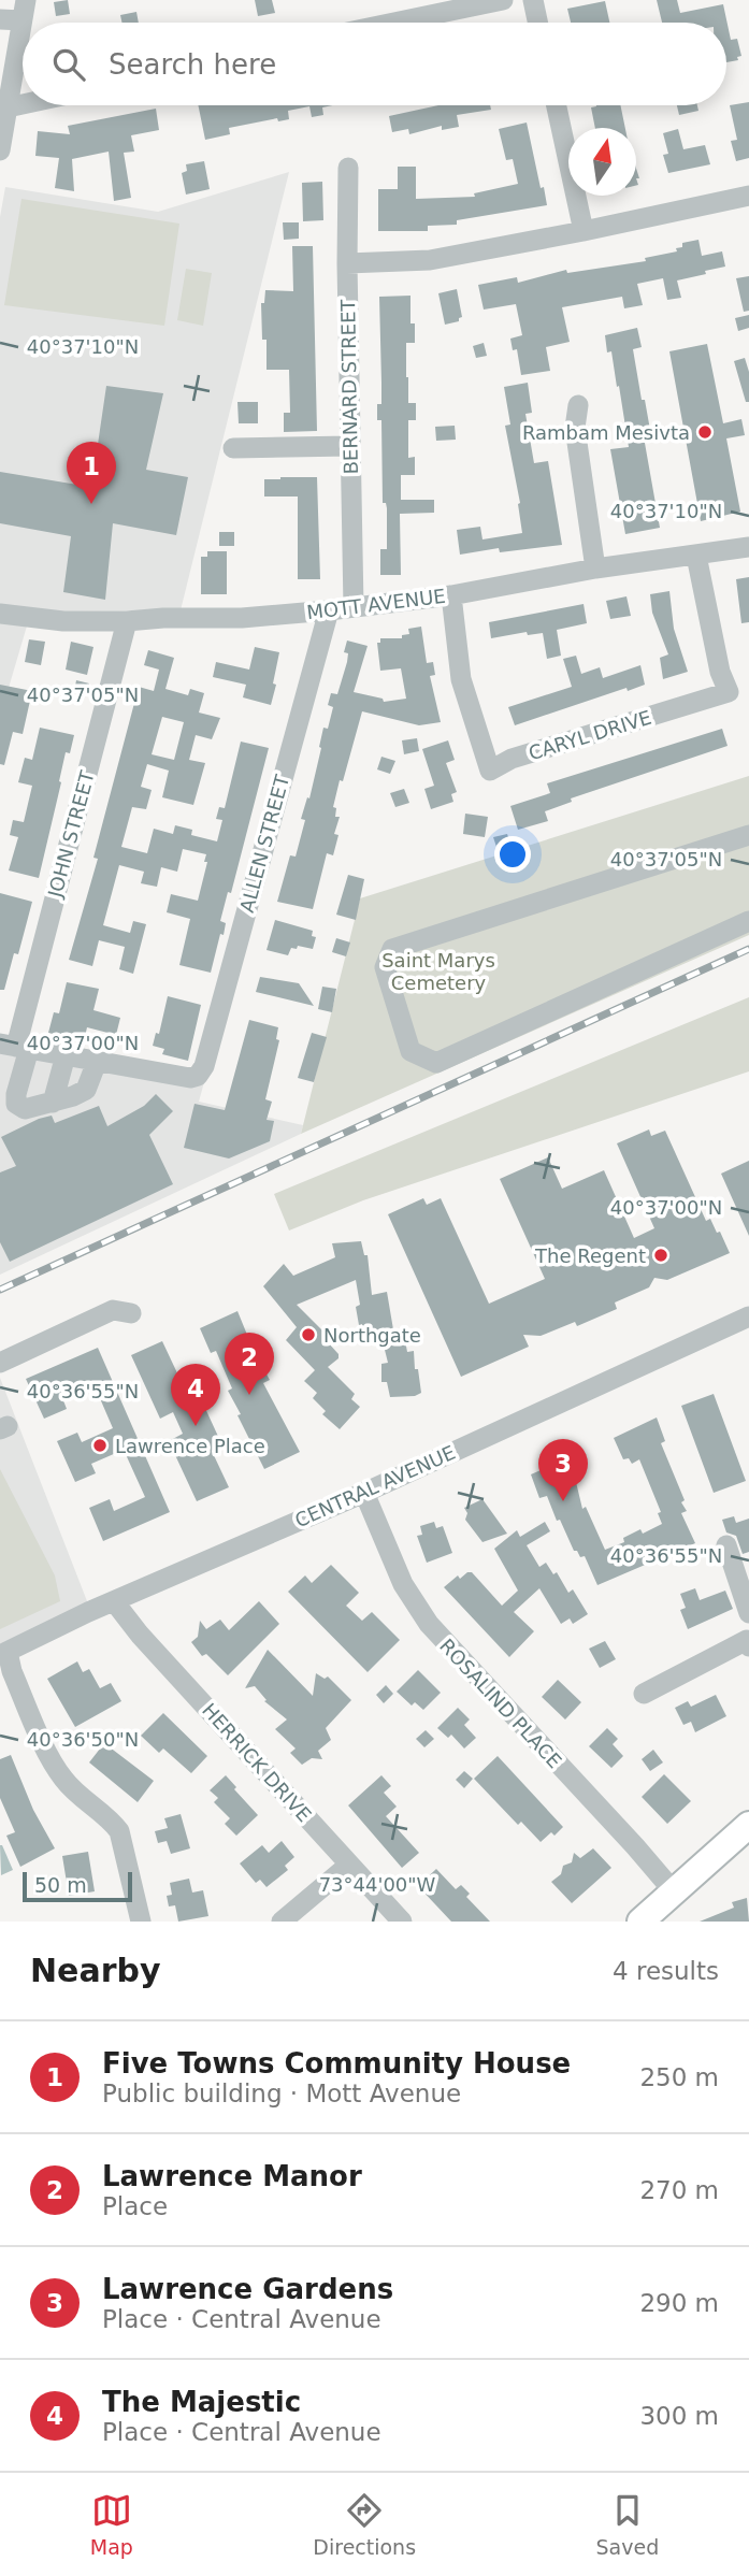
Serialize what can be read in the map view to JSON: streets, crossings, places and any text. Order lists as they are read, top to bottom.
{
  "streets": {
    "street": [
      "BERNARD STREET",
      "MOTT AVENUE",
      "CARYL DRIVE",
      "JOHN STREET",
      "ALLEN STREET",
      "CENTRAL AVENUE",
      "ROSALIND PLACE",
      "HERRICK DRIVE"
    ]
  },
  "crossings": [
    ["BERNARD STREET", "MOTT AVENUE"],
    ["MOTT AVENUE", "CARYL DRIVE"],
    ["MOTT AVENUE", "JOHN STREET"],
    ["MOTT AVENUE", "ALLEN STREET"],
    ["CENTRAL AVENUE", "ROSALIND PLACE"],
    ["CENTRAL AVENUE", "HERRICK DRIVE"]
  ],
  "parks": ["Saint Marys Cemetery"],
  "places": [
    "Rambam Mesivta",
    "The Regent",
    "Northgate",
    "Lawrence Place"
  ],
  "scale_bar": "50 m",
  "north": "top",
  "page": {
    "search": "Search here",
    "pins": [
      "1",
      "2",
      "4",
      "3"
    ],
    "scale": "50 m",
    "heading": ["Nearby", "4 results"],
    "list": [
      {
        "mark": "1",
        "name": "Five Towns Community House",
        "note": "Public building · Mott Avenue",
        "value": "250 m"
      },
      {
        "mark": "2",
        "name": "Lawrence Manor",
        "note": "Place",
        "value": "270 m"
      },
      {
        "mark": "3",
        "name": "Lawrence Gardens",
        "note": "Place · Central Avenue",
        "value": "290 m"
      },
      {
        "mark": "4",
        "name": "The Majestic",
        "note": "Place · Central Avenue",
        "value": "300 m"
      }
    ],
    "nav": ["Map", "Directions", "Saved"]
  },
  "coordinates": [
    "40°37'10\"N",
    "40°37'05\"N",
    "40°37'00\"N",
    "40°36'55\"N",
    "40°36'50\"N",
    "73°44'00\"W"
  ]
}
